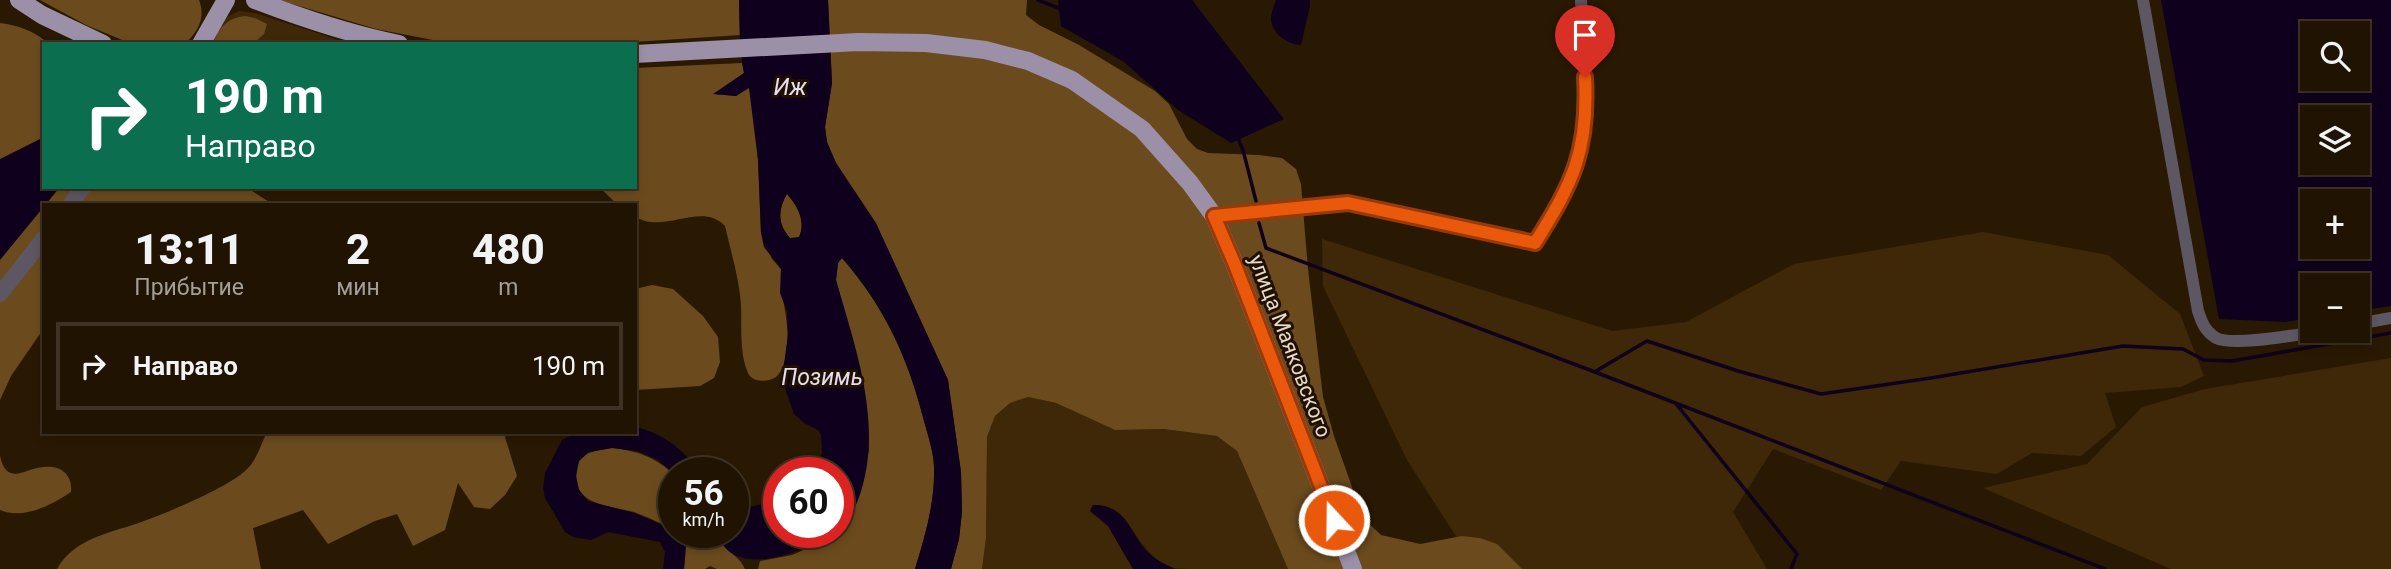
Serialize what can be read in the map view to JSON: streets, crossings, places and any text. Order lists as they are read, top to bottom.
{
  "streets": {
    "main road": ["улица Маяковского"]
  },
  "water": ["Иж", "Позимь"],
  "page": {
    "map_buttons": ["+", "−"],
    "turn": ["190 m", "Направо"],
    "eta": [
      "13:11",
      "Прибытие",
      "2",
      "мин",
      "480",
      "m"
    ],
    "list": [
      {
        "name": "Направо",
        "value": "190 m"
      }
    ],
    "speed": "56 km/h",
    "limit": "60"
  }
}
